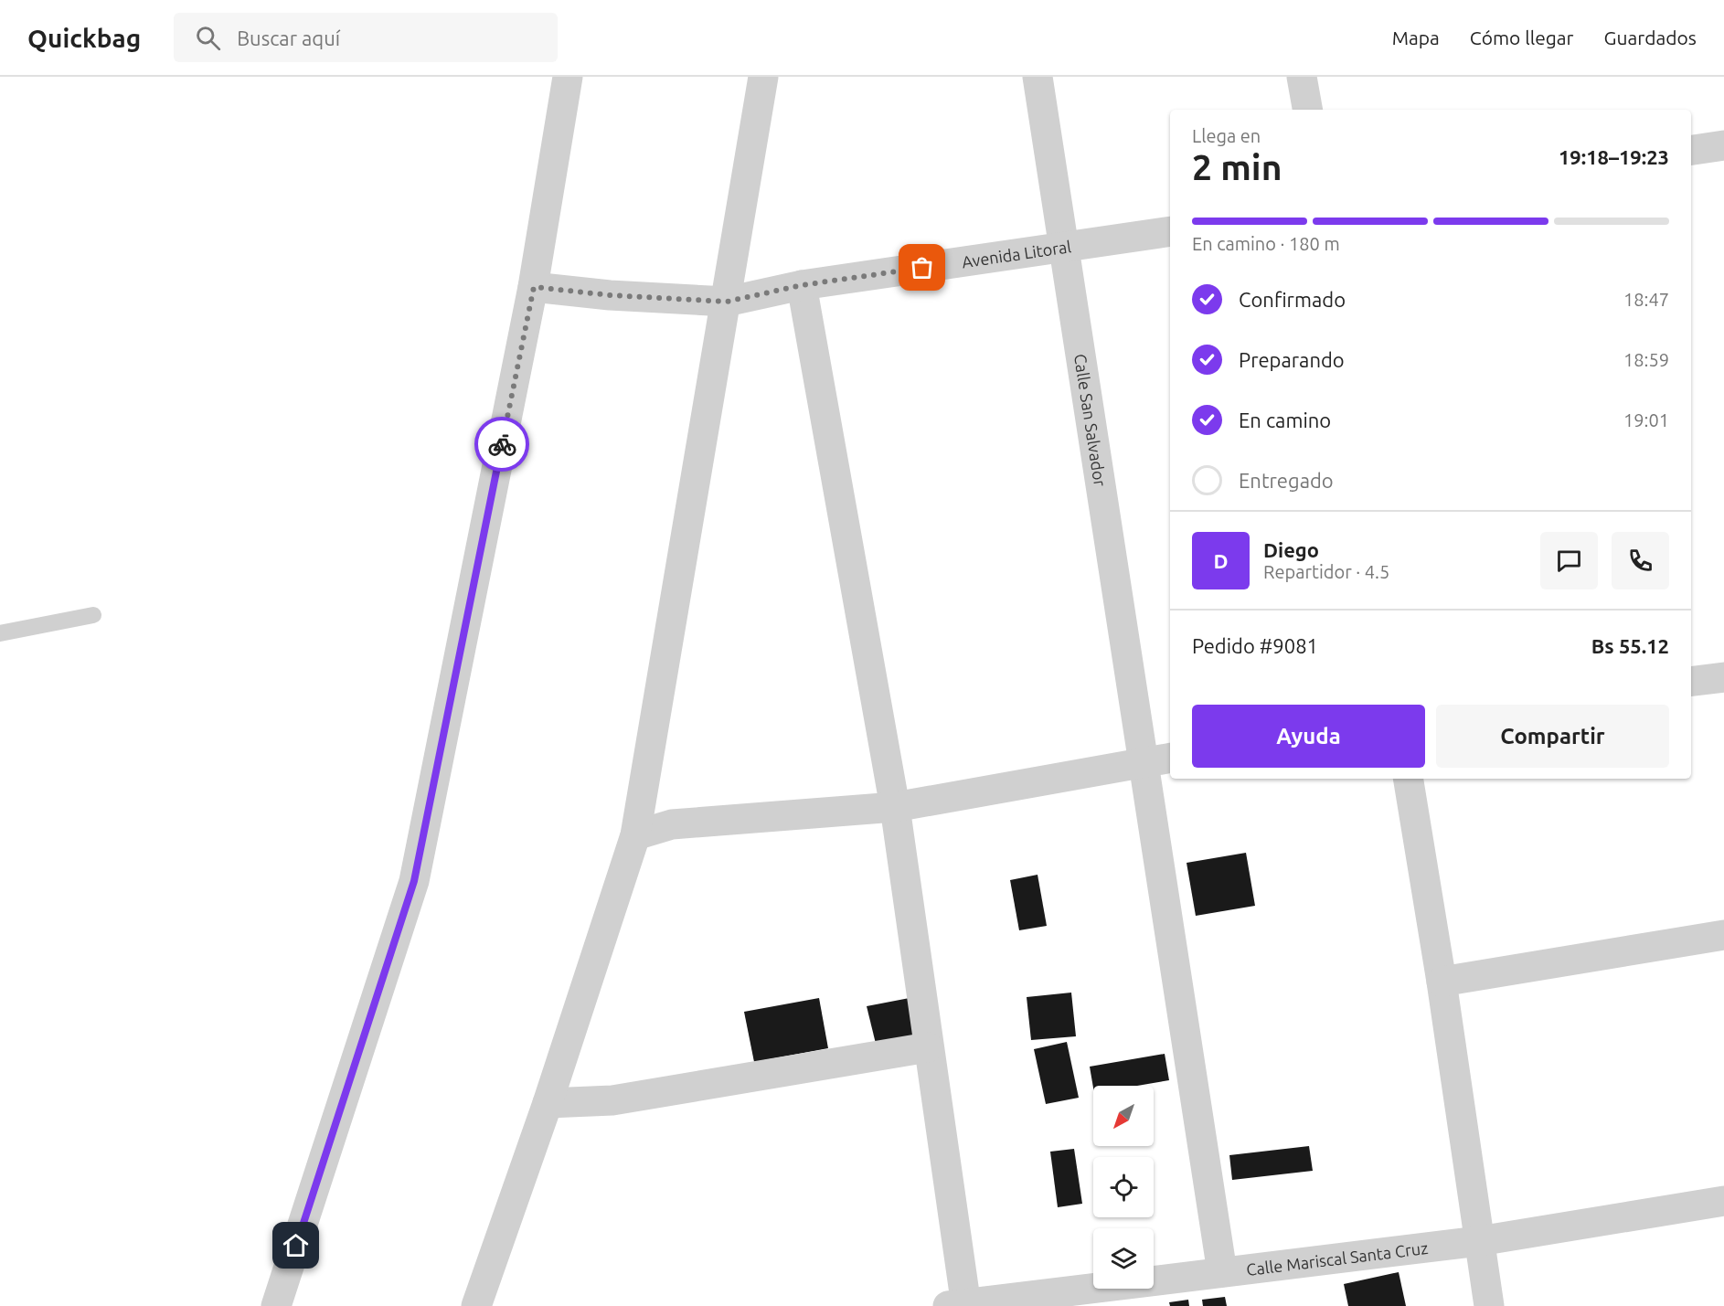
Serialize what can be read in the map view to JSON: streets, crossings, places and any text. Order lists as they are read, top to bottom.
{
  "streets": {
    "street": ["Avenida Litoral", "Calle San Salvador", "Calle Mariscal Santa Cruz"]
  },
  "crossings": [
    ["Avenida Litoral", "Calle San Salvador"],
    ["Calle San Salvador", "Calle Mariscal Santa Cruz"]
  ],
  "north": "bottom left",
  "page": {
    "header": "Quickbag",
    "search": "Buscar aquí",
    "nav": ["Mapa", "Cómo llegar", "Guardados"],
    "heading": ["2 min", "Llega en", "19:18–19:23"],
    "panel": [
      "Diego",
      "Repartidor · 4.5",
      "Pedido #9081",
      "Bs 55.12"
    ],
    "bar": "En camino · 180 m",
    "list": [
      ["Confirmado", "18:47"],
      ["Preparando", "18:59"],
      ["En camino", "19:01"],
      "Entregado"
    ],
    "round": "D",
    "buttons": ["Ayuda", "Compartir"]
  }
}
